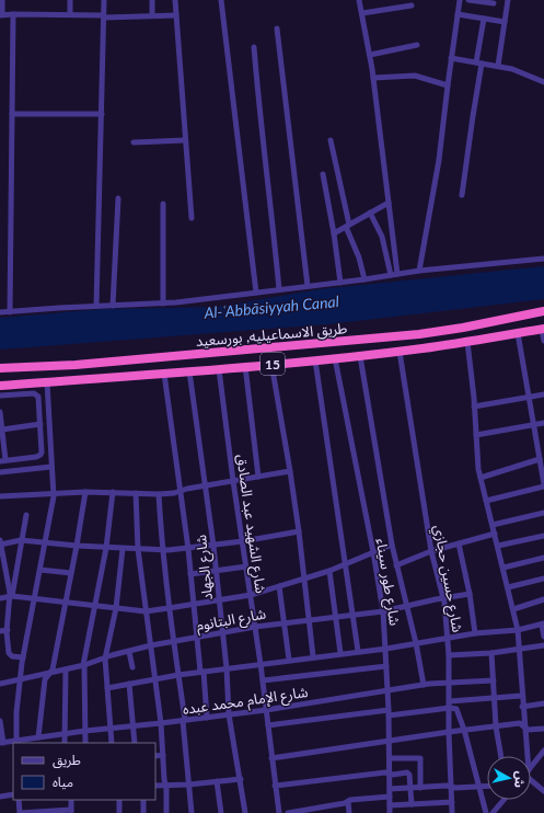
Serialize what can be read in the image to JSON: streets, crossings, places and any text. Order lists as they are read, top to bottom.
{
  "streets": {
    "highway": ["طريق الاسماعيليه, بورسعيد", "15"],
    "street": [
      "شارع الشهيد عبد الصادق",
      "شارع الجهاد",
      "شارع حسين حجازي",
      "شارع طور سيناء",
      "شارع البتانوم",
      "شارع الإمام محمد عبده"
    ]
  },
  "crossings": [
    ["طريق الاسماعيليه, بورسعيد", "شارع الشهيد عبد الصادق"],
    ["طريق الاسماعيليه, بورسعيد", "شارع الجهاد"],
    ["طريق الاسماعيليه, بورسعيد", "شارع حسين حجازي"],
    ["طريق الاسماعيليه, بورسعيد", "شارع طور سيناء"],
    ["شارع الشهيد عبد الصادق", "شارع البتانوم"],
    ["شارع الشهيد عبد الصادق", "شارع الإمام محمد عبده"],
    ["شارع الجهاد", "شارع البتانوم"],
    ["شارع الجهاد", "شارع الإمام محمد عبده"],
    ["شارع حسين حجازي", "شارع البتانوم"],
    ["شارع حسين حجازي", "شارع الإمام محمد عبده"],
    ["شارع طور سيناء", "شارع البتانوم"],
    ["شارع طور سيناء", "شارع الإمام محمد عبده"]
  ],
  "water": ["Al-ʿAbbāsiyyah Canal"],
  "legend": ["طريق", "مياه"],
  "north": "right"
}
